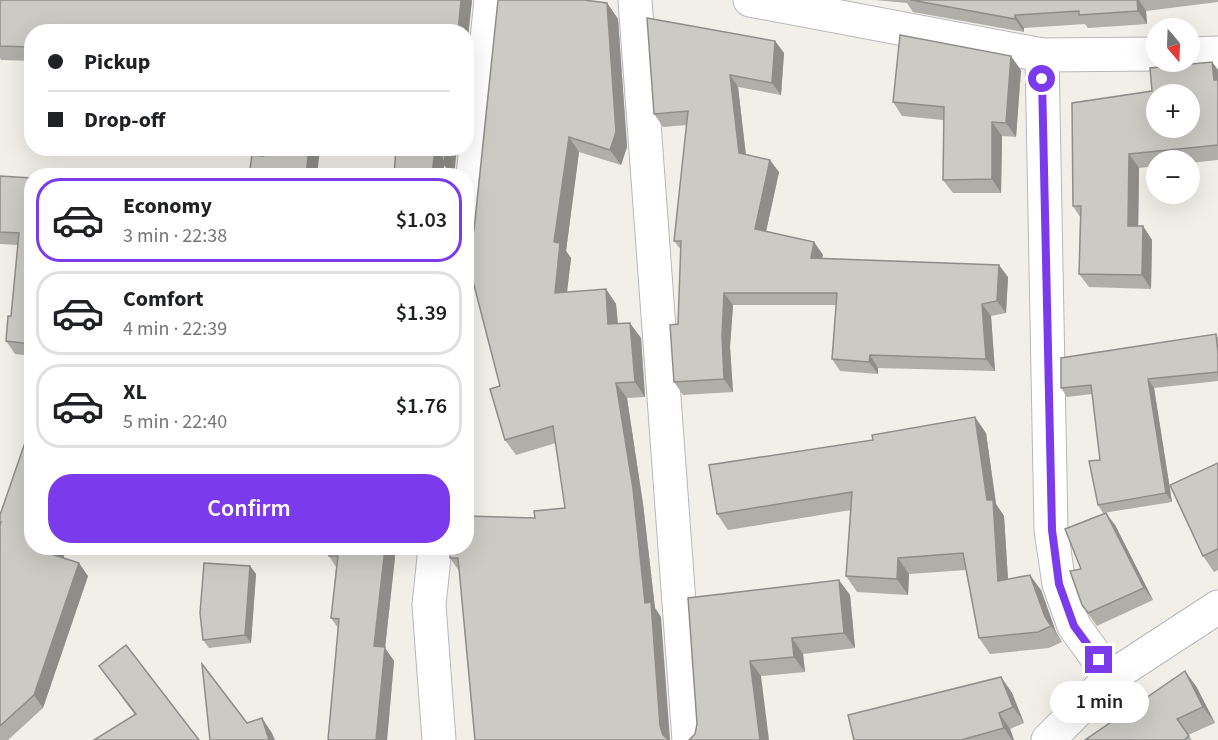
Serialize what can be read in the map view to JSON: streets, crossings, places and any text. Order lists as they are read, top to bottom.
{
  "north": "bottom",
  "page": {
    "map_buttons": ["+", "−"],
    "banner": ["Pickup", "Drop-off"],
    "list": [
      {
        "name": "Economy",
        "note": "3 min · 22:38",
        "value": "$1.03"
      },
      {
        "name": "Comfort",
        "note": "4 min · 22:39",
        "value": "$1.39"
      },
      {
        "name": "XL",
        "note": "5 min · 22:40",
        "value": "$1.76"
      }
    ],
    "buttons": "Confirm",
    "bubble": "1 min"
  }
}
